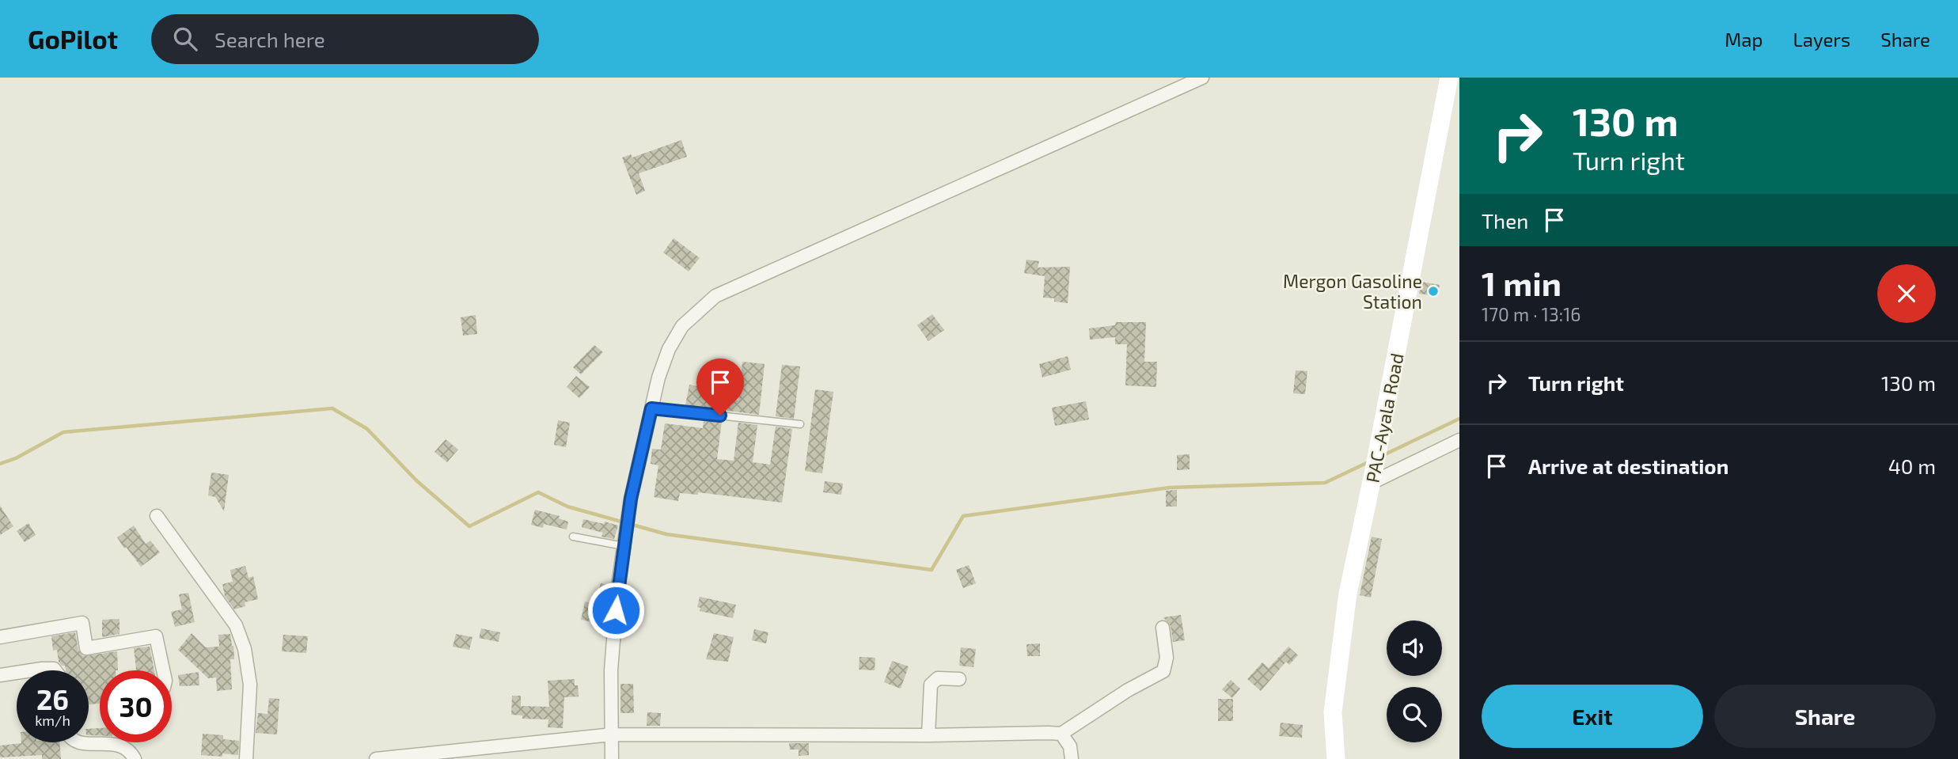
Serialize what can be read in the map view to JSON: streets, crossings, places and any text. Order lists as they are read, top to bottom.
{
  "streets": {
    "street": ["PAC-Ayala Road"]
  },
  "places": ["Mergon Gasoline Station"],
  "page": {
    "header": "GoPilot",
    "search": "Search here",
    "nav": ["Map", "Layers", "Share"],
    "turn": ["130 m", "Turn right"],
    "then": "Then",
    "heading": ["1 min", "170 m · 13:16"],
    "list": [
      {
        "name": "Turn right",
        "value": "130 m"
      },
      {
        "name": "Arrive at destination",
        "value": "40 m"
      }
    ],
    "speed": "26 km/h",
    "limit": "30",
    "buttons": ["Exit", "Share"]
  }
}
